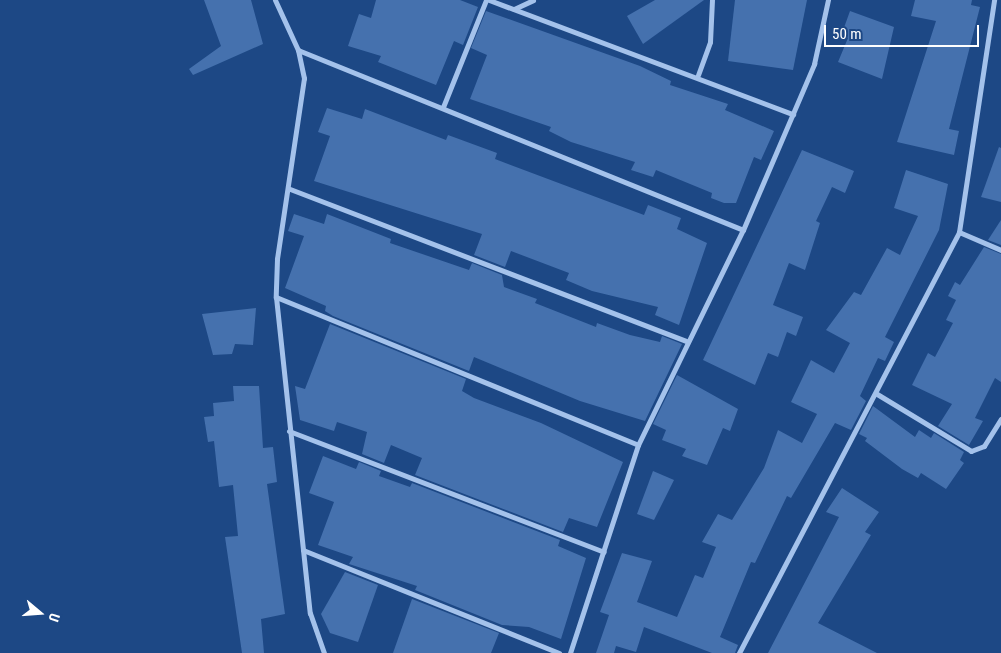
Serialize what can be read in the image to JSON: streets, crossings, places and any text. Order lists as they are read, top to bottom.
{
  "scale_bar": "50 m",
  "north": "right"
}
